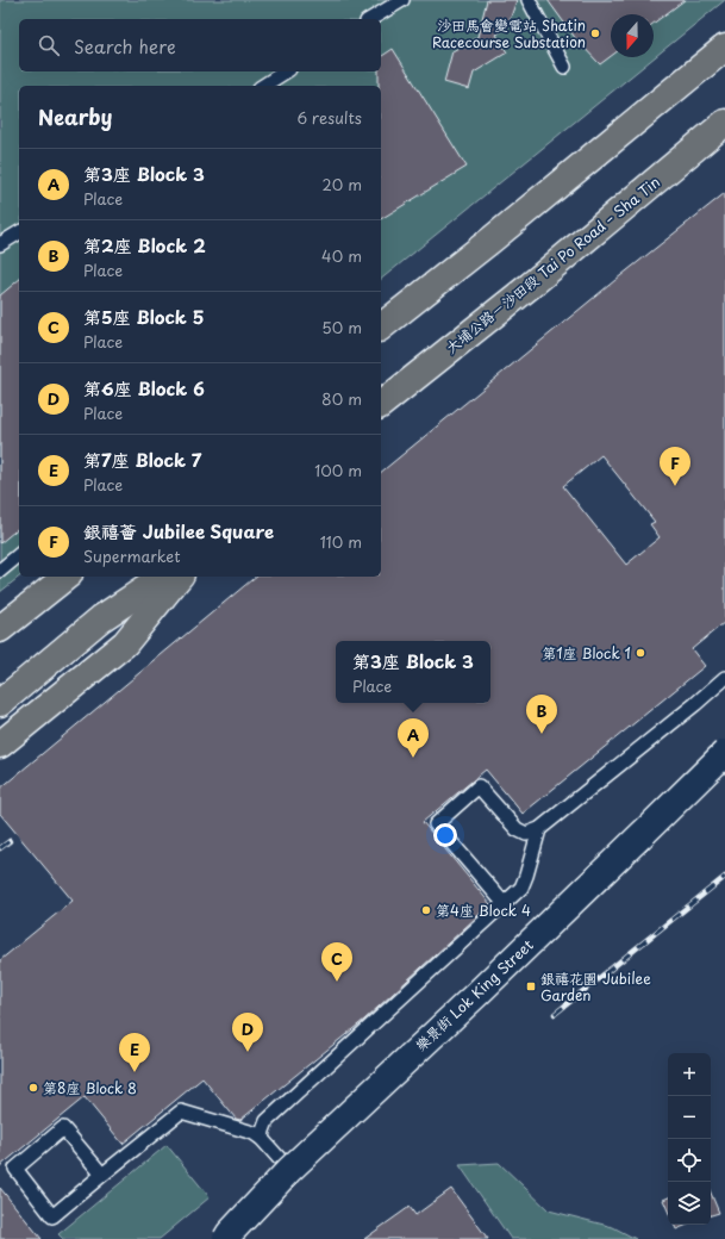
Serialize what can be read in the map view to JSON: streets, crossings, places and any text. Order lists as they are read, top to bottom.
{
  "streets": {
    "highway": ["大埔公路－沙田段 Tai Po Road – Sha Tin"],
    "street": ["樂景街 Lok King Street"]
  },
  "places": {
    "other": [
      "沙田馬會變電站 Shatin Racecourse Substation",
      "第1座 Block 1",
      "第4座 Block 4",
      "第8座 Block 8"
    ],
    "transit": ["銀禧花園 Jubilee Garden"]
  },
  "north": "bottom",
  "page": {
    "search": "Search here",
    "heading": ["Nearby", "6 results"],
    "list": [
      {
        "mark": "A",
        "name": "第3座 Block 3",
        "note": "Place",
        "value": "20 m"
      },
      {
        "mark": "B",
        "name": "第2座 Block 2",
        "note": "Place",
        "value": "40 m"
      },
      {
        "mark": "C",
        "name": "第5座 Block 5",
        "note": "Place",
        "value": "50 m"
      },
      {
        "mark": "D",
        "name": "第6座 Block 6",
        "note": "Place",
        "value": "80 m"
      },
      {
        "mark": "E",
        "name": "第7座 Block 7",
        "note": "Place",
        "value": "100 m"
      },
      {
        "mark": "F",
        "name": "銀禧薈 Jubilee Square",
        "note": "Supermarket",
        "value": "110 m"
      }
    ],
    "pins": [
      "F",
      "B",
      "A",
      "C",
      "D",
      "E"
    ],
    "popup": ["第3座 Block 3", "Place"],
    "map_buttons": ["+", "−"]
  }
}
